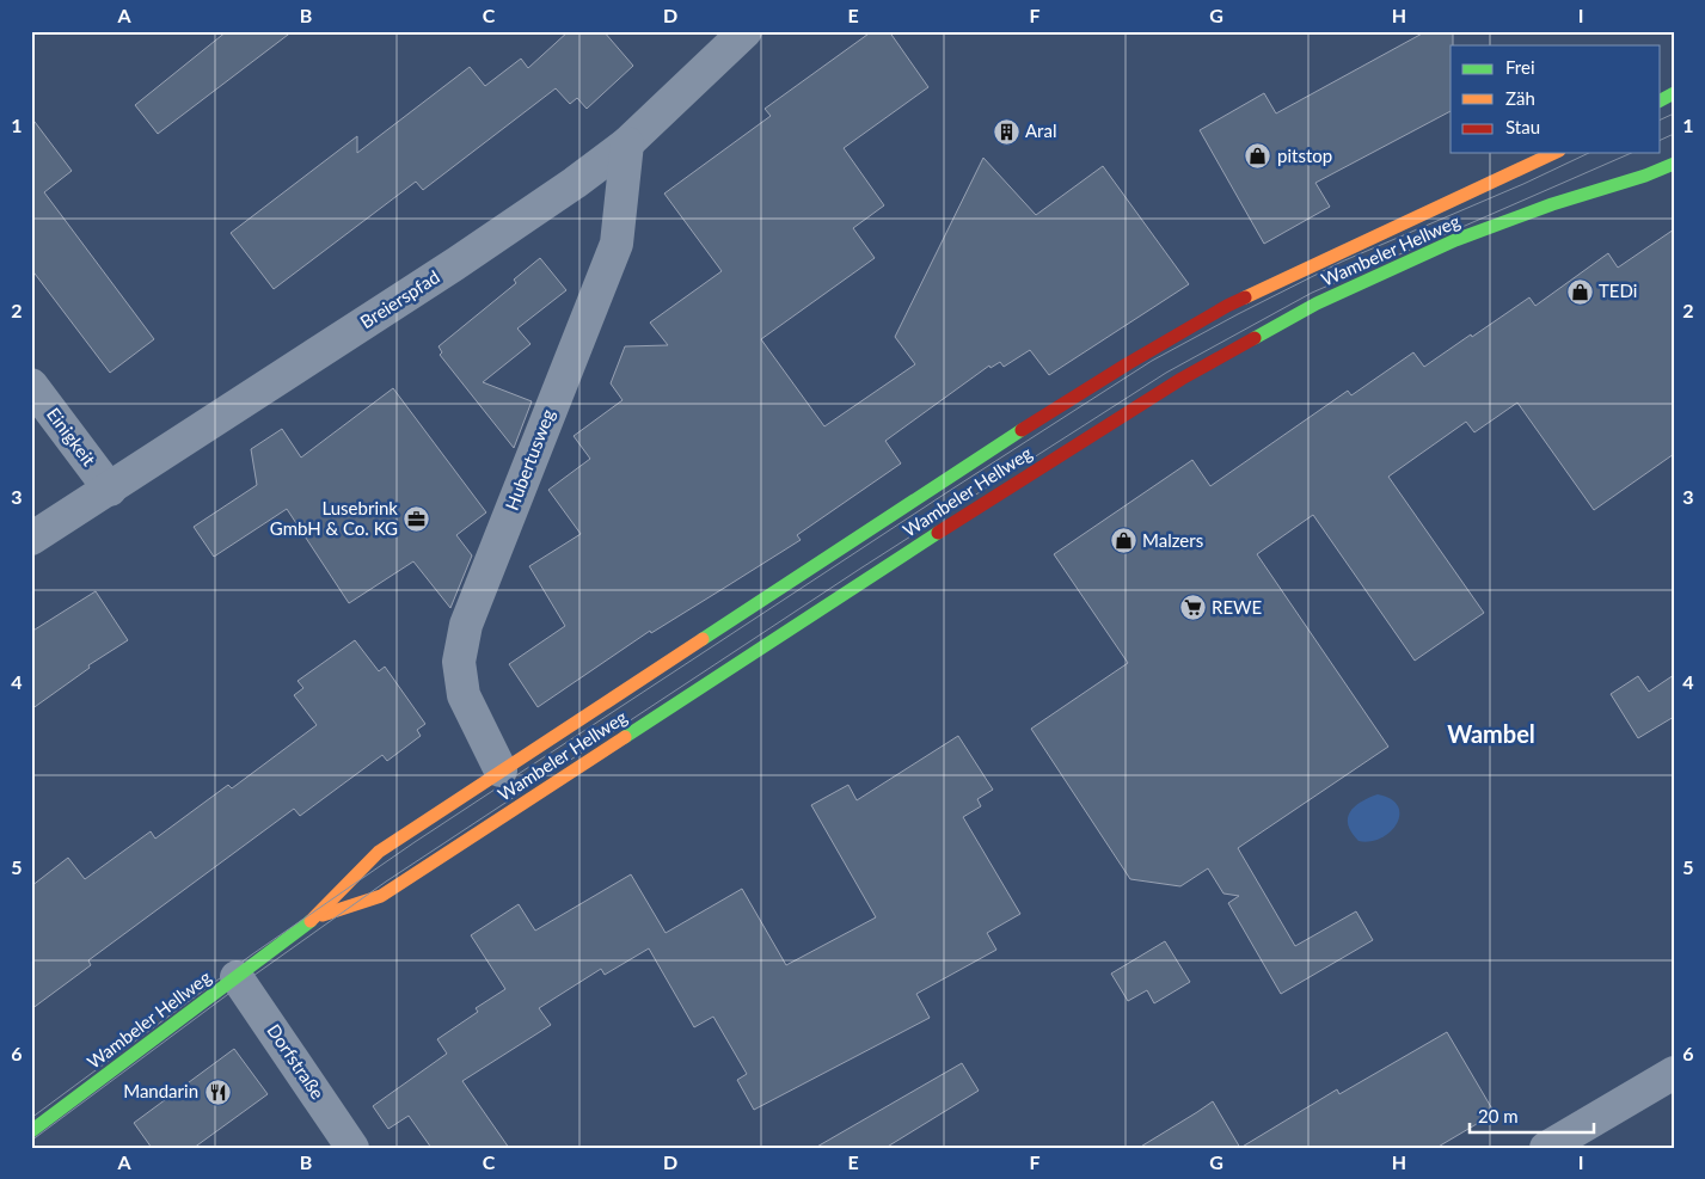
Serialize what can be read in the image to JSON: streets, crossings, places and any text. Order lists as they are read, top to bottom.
{
  "streets": {
    "main road": ["Wambeler Hellweg"],
    "street": [
      "Breierspfad",
      "Einigkeit",
      "Hubertusweg",
      "Dorfstraße"
    ]
  },
  "crossings": [
    ["Wambeler Hellweg", "Hubertusweg"],
    ["Wambeler Hellweg", "Dorfstraße"],
    ["Breierspfad", "Einigkeit"],
    ["Breierspfad", "Hubertusweg"]
  ],
  "districts": ["Wambel"],
  "places": {
    "building": ["Aral"],
    "shop": ["pitstop", "TEDi", "Malzers"],
    "office": ["Lusebrink GmbH & Co. KG"],
    "supermarket": ["REWE"],
    "restaurant": ["Mandarin"]
  },
  "legend": ["Frei", "Zäh", "Stau"],
  "scale_bar": "20 m",
  "grid": {
    "columns": [
      "A",
      "B",
      "C",
      "D",
      "E",
      "F",
      "G",
      "H",
      "I"
    ],
    "rows": [
      "1",
      "2",
      "3",
      "4",
      "5",
      "6"
    ]
  }
}
